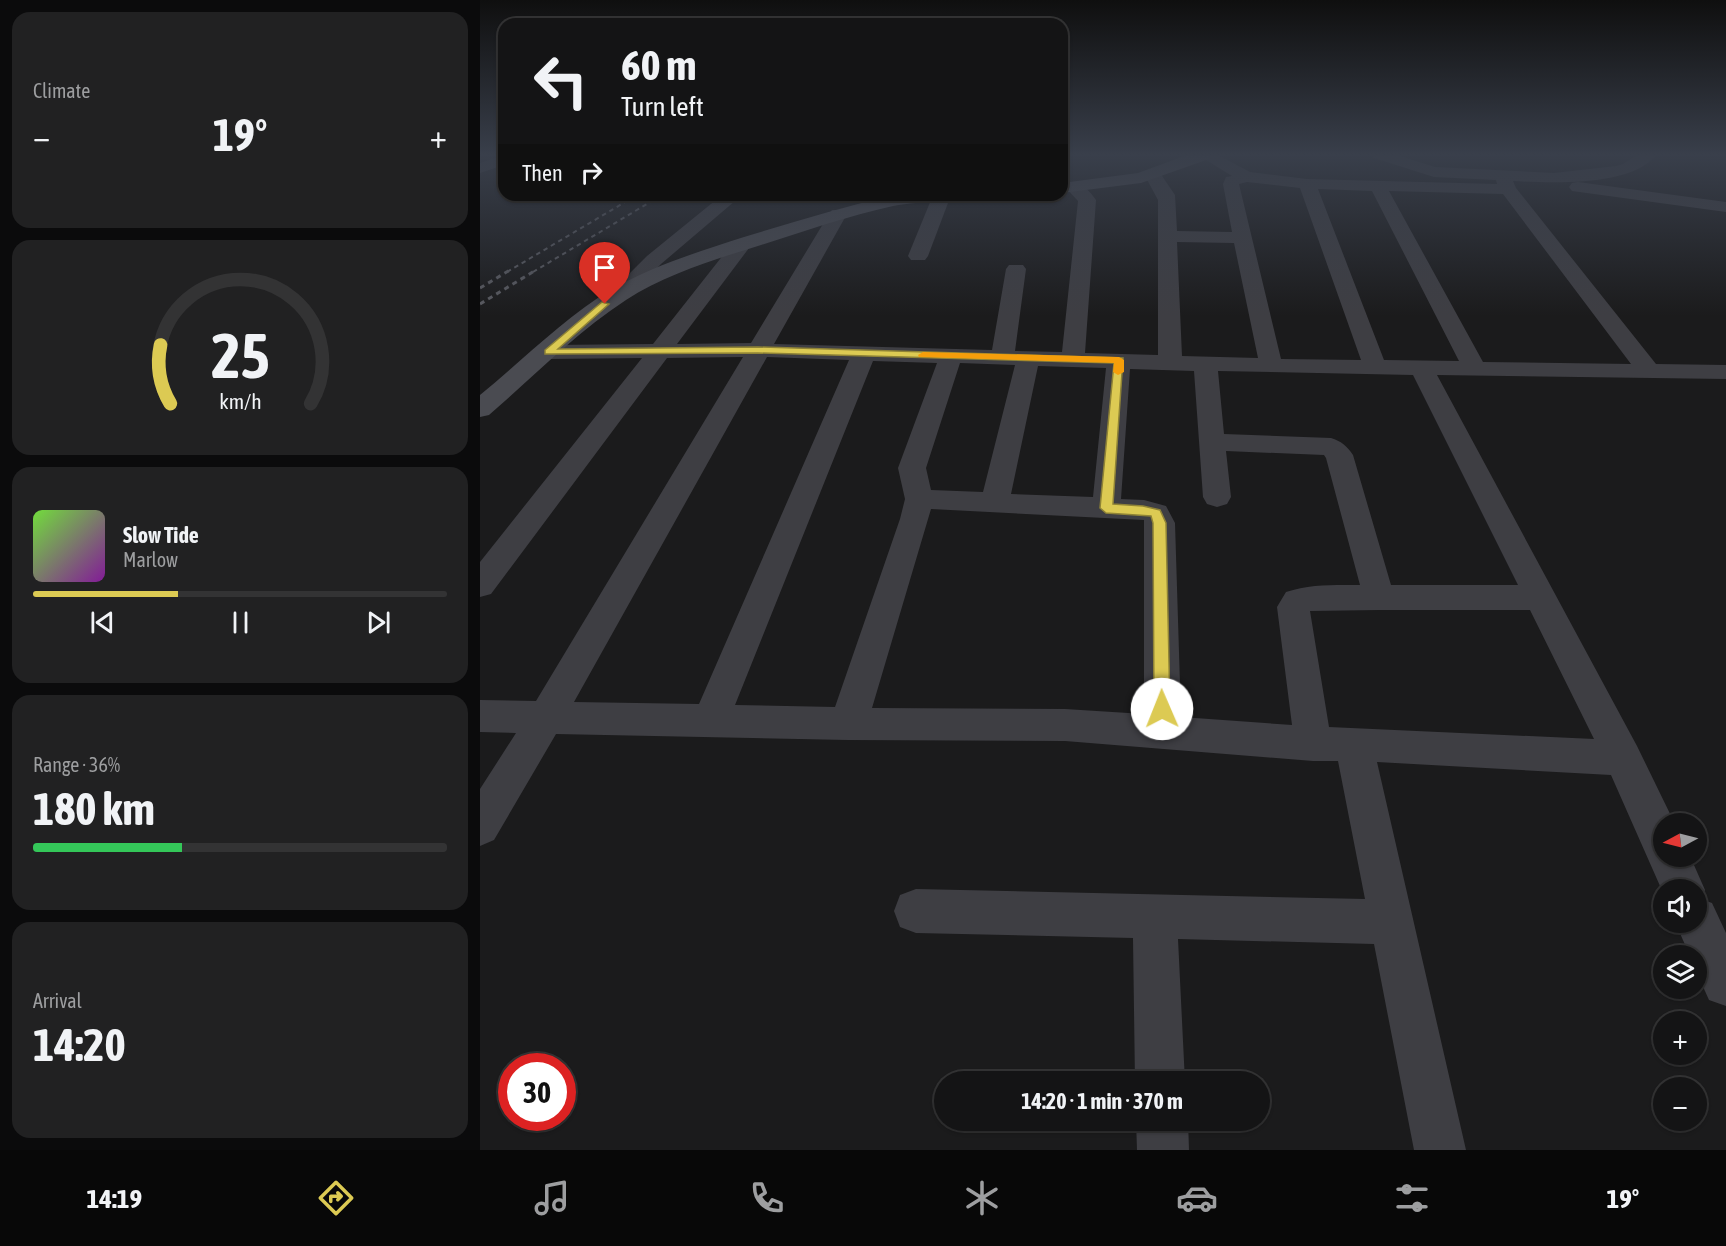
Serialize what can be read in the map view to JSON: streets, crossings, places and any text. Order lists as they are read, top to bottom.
{
  "north": "left",
  "page": {
    "tile": [
      "Climate",
      ["Range · 36%", "180 km"],
      ["Arrival", "14:20"]
    ],
    "turn": ["60 m", "Turn left"],
    "heat": ["−", "19°", "+"],
    "then": "Then",
    "song": ["Slow Tide", "Marlow"],
    "map_buttons": ["+", "−"],
    "limit": "30",
    "trip": "14:20 · 1 min · 370 m",
    "tabs": ["14:19", "19°"],
    "gauge": ["25", "km/h"]
  }
}
